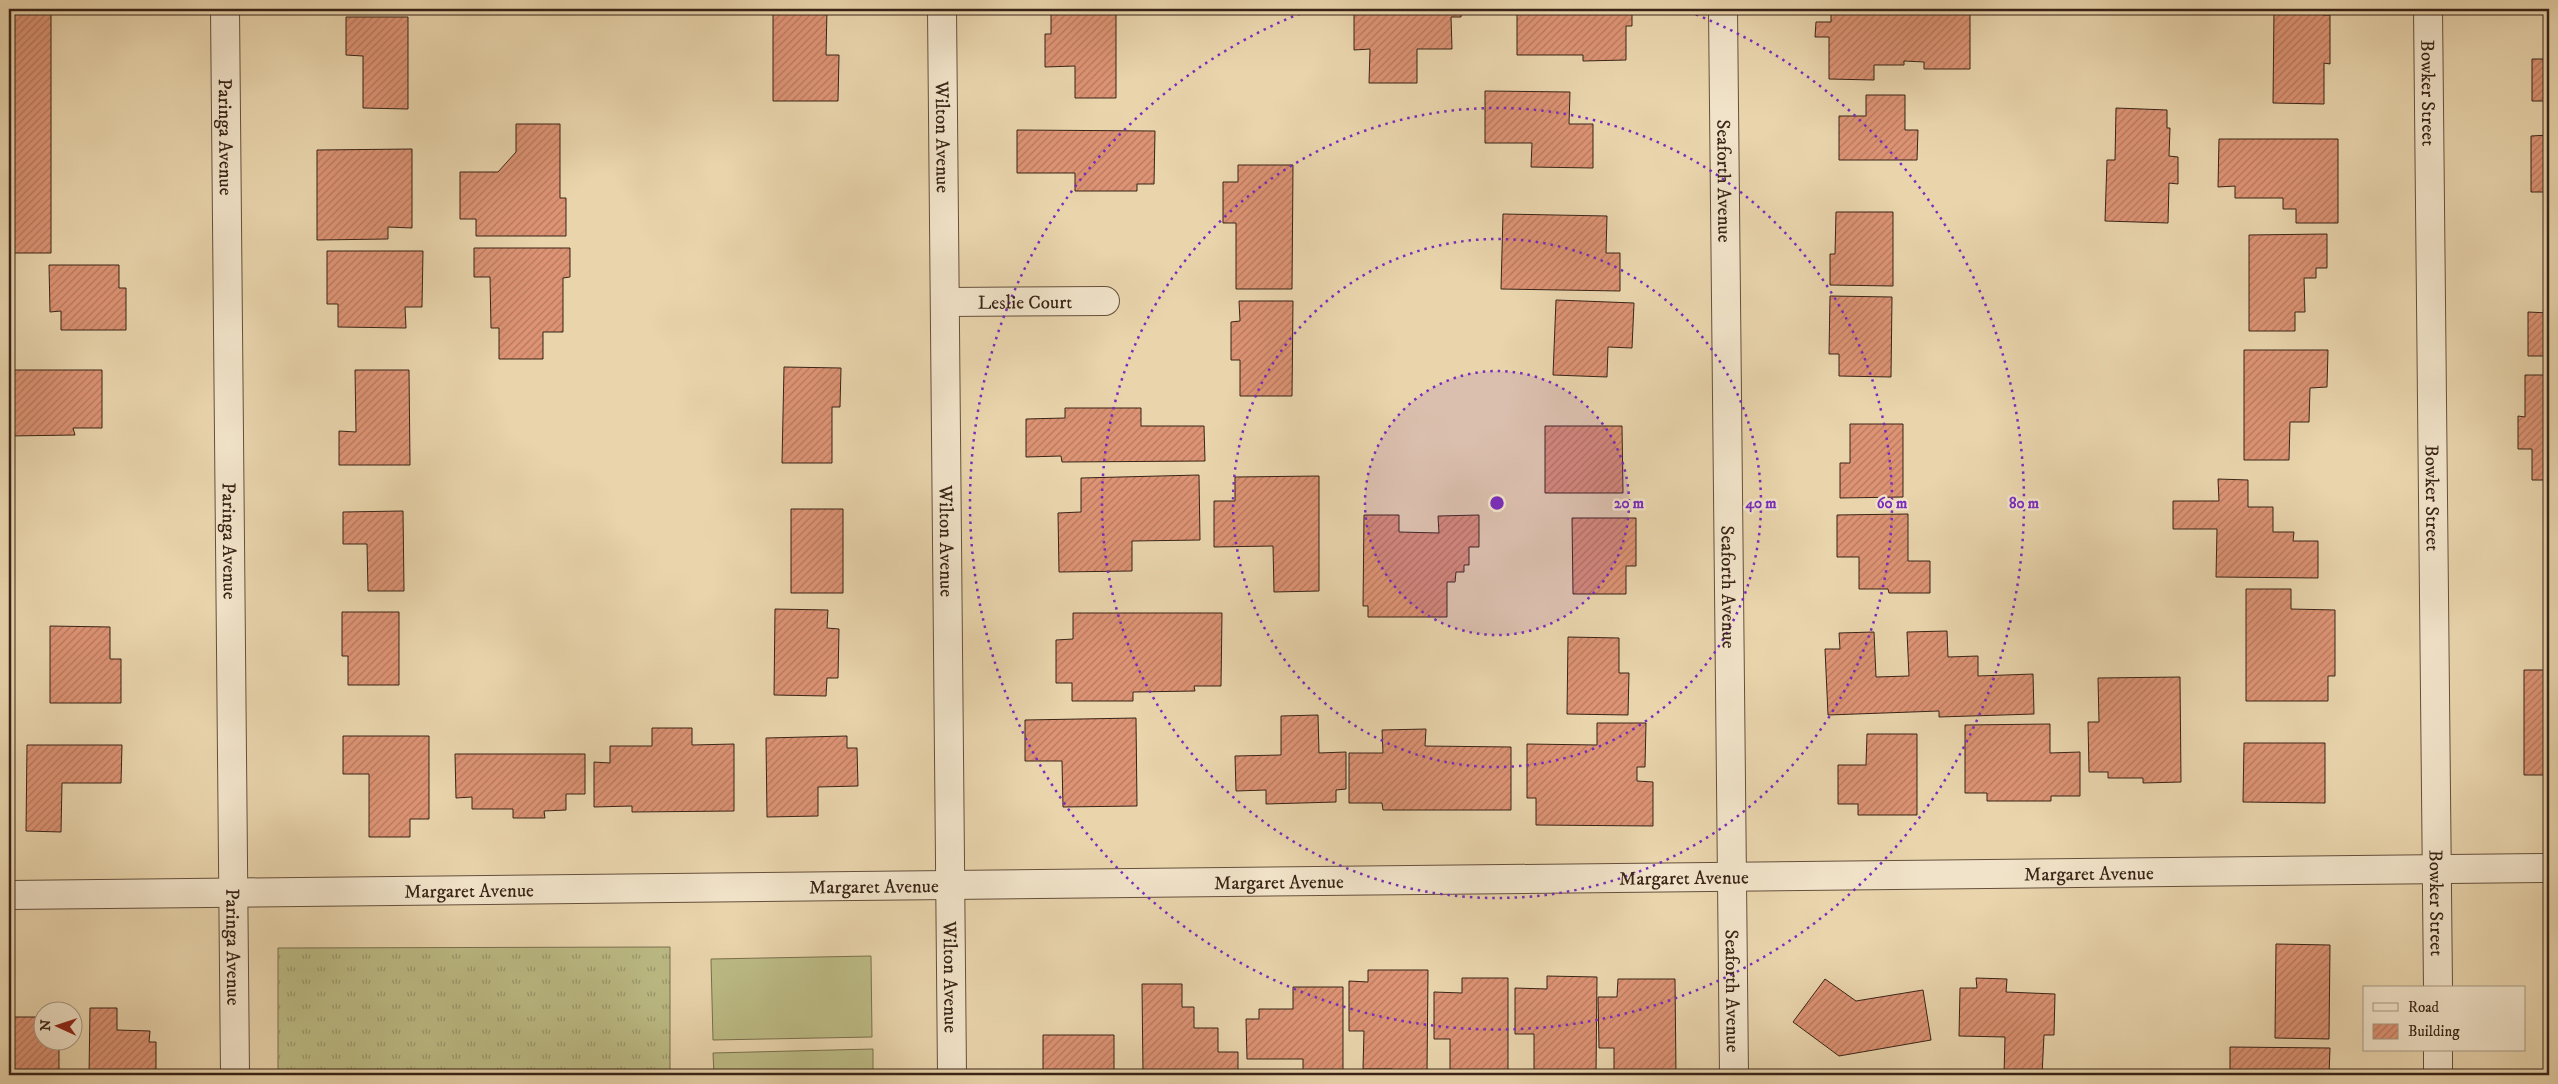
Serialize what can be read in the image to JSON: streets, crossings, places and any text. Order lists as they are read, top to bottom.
{
  "streets": {
    "street": [
      "Bowker Street",
      "Paringa Avenue",
      "Wilton Avenue",
      "Seaforth Avenue",
      "Leslie Court",
      "Margaret Avenue"
    ]
  },
  "crossings": [
    ["Bowker Street", "Margaret Avenue"],
    ["Paringa Avenue", "Margaret Avenue"],
    ["Wilton Avenue", "Leslie Court"],
    ["Wilton Avenue", "Margaret Avenue"],
    ["Seaforth Avenue", "Margaret Avenue"]
  ],
  "legend": ["Road", "Building"],
  "north": "left",
  "rings": [
    "20 m",
    "40 m",
    "60 m",
    "80 m"
  ]
}
